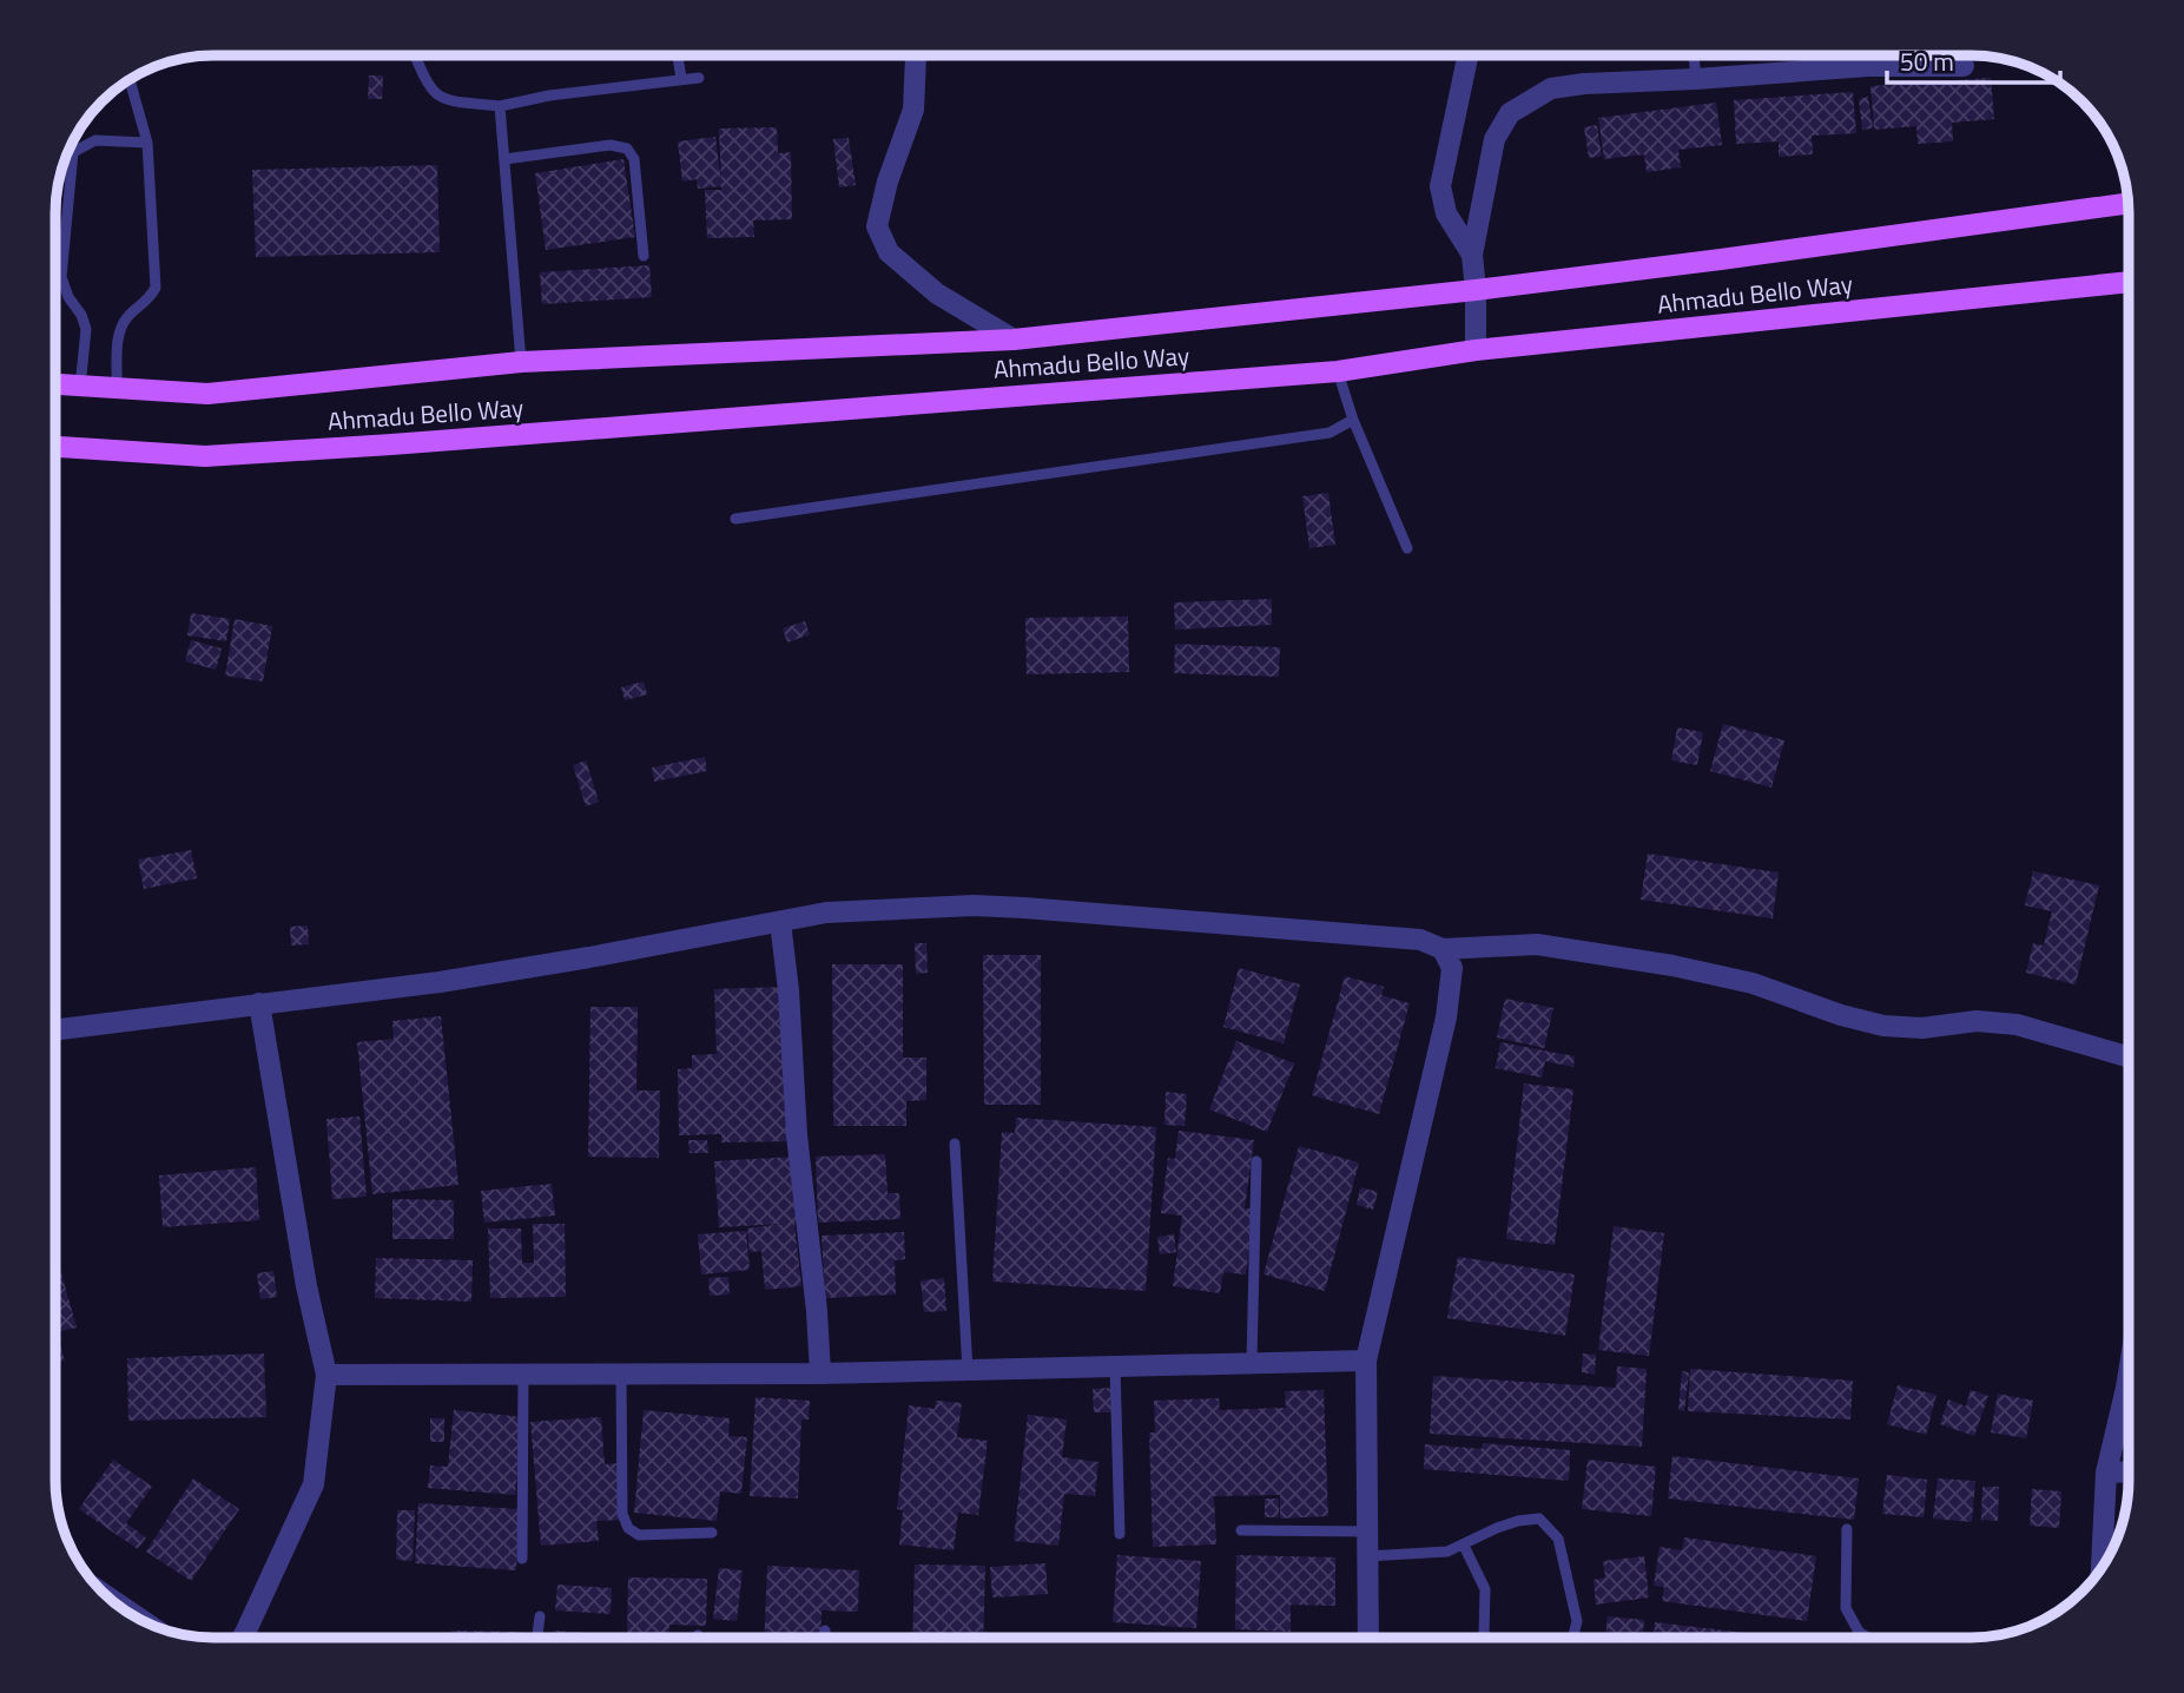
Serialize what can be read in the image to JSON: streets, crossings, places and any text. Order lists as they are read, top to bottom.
{
  "streets": {
    "main road": ["Ahmadu Bello Way"]
  },
  "scale_bar": "50 m"
}
